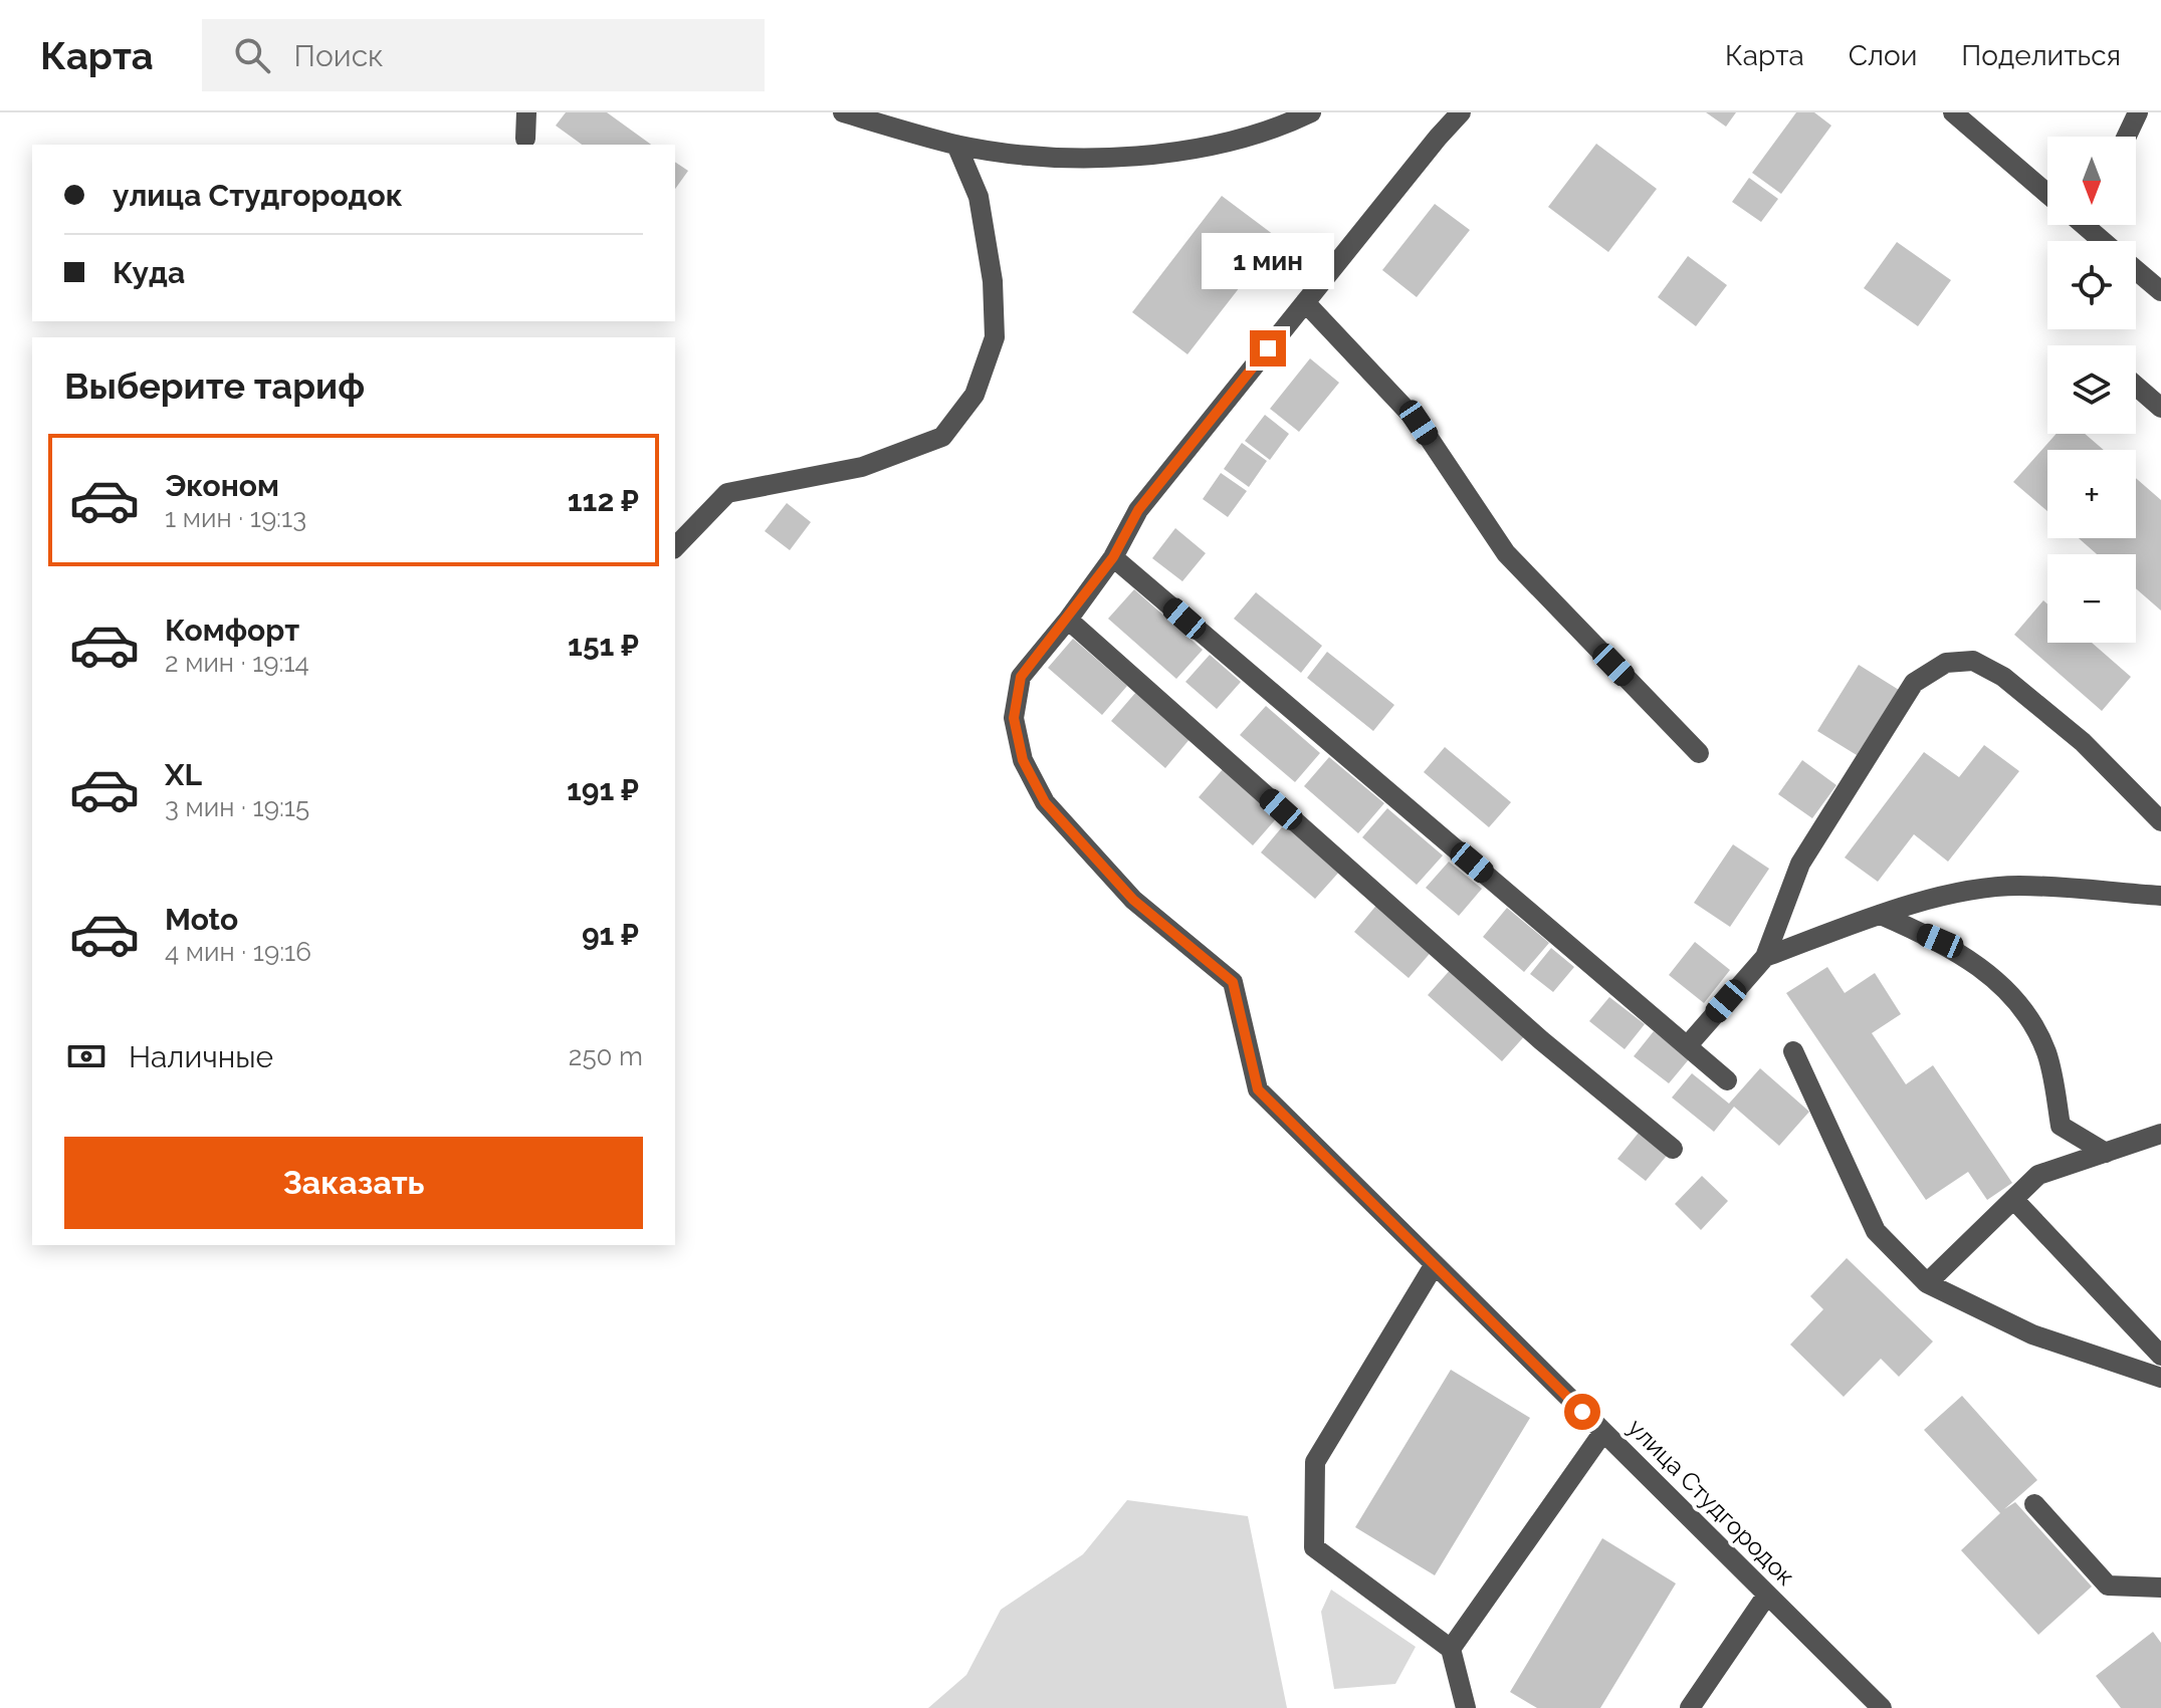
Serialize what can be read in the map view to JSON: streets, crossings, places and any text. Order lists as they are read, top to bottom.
{
  "streets": {
    "street": ["улица Студгородок"]
  },
  "north": "bottom",
  "page": {
    "header": "Карта",
    "search": "Поиск",
    "nav": ["Карта", "Слои", "Поделиться"],
    "map_buttons": ["+", "−"],
    "banner": ["улица Студгородок", "Куда"],
    "bubble": "1 мин",
    "heading": "Выберите тариф",
    "list": [
      {
        "name": "Эконом",
        "note": "1 мин · 19:13",
        "value": "112 ₽"
      },
      {
        "name": "Комфорт",
        "note": "2 мин · 19:14",
        "value": "151 ₽"
      },
      {
        "name": "XL",
        "note": "3 мин · 19:15",
        "value": "191 ₽"
      },
      {
        "name": "Moto",
        "note": "4 мин · 19:16",
        "value": "91 ₽"
      }
    ],
    "pay": ["Наличные", "250 m"],
    "buttons": "Заказать"
  }
}
